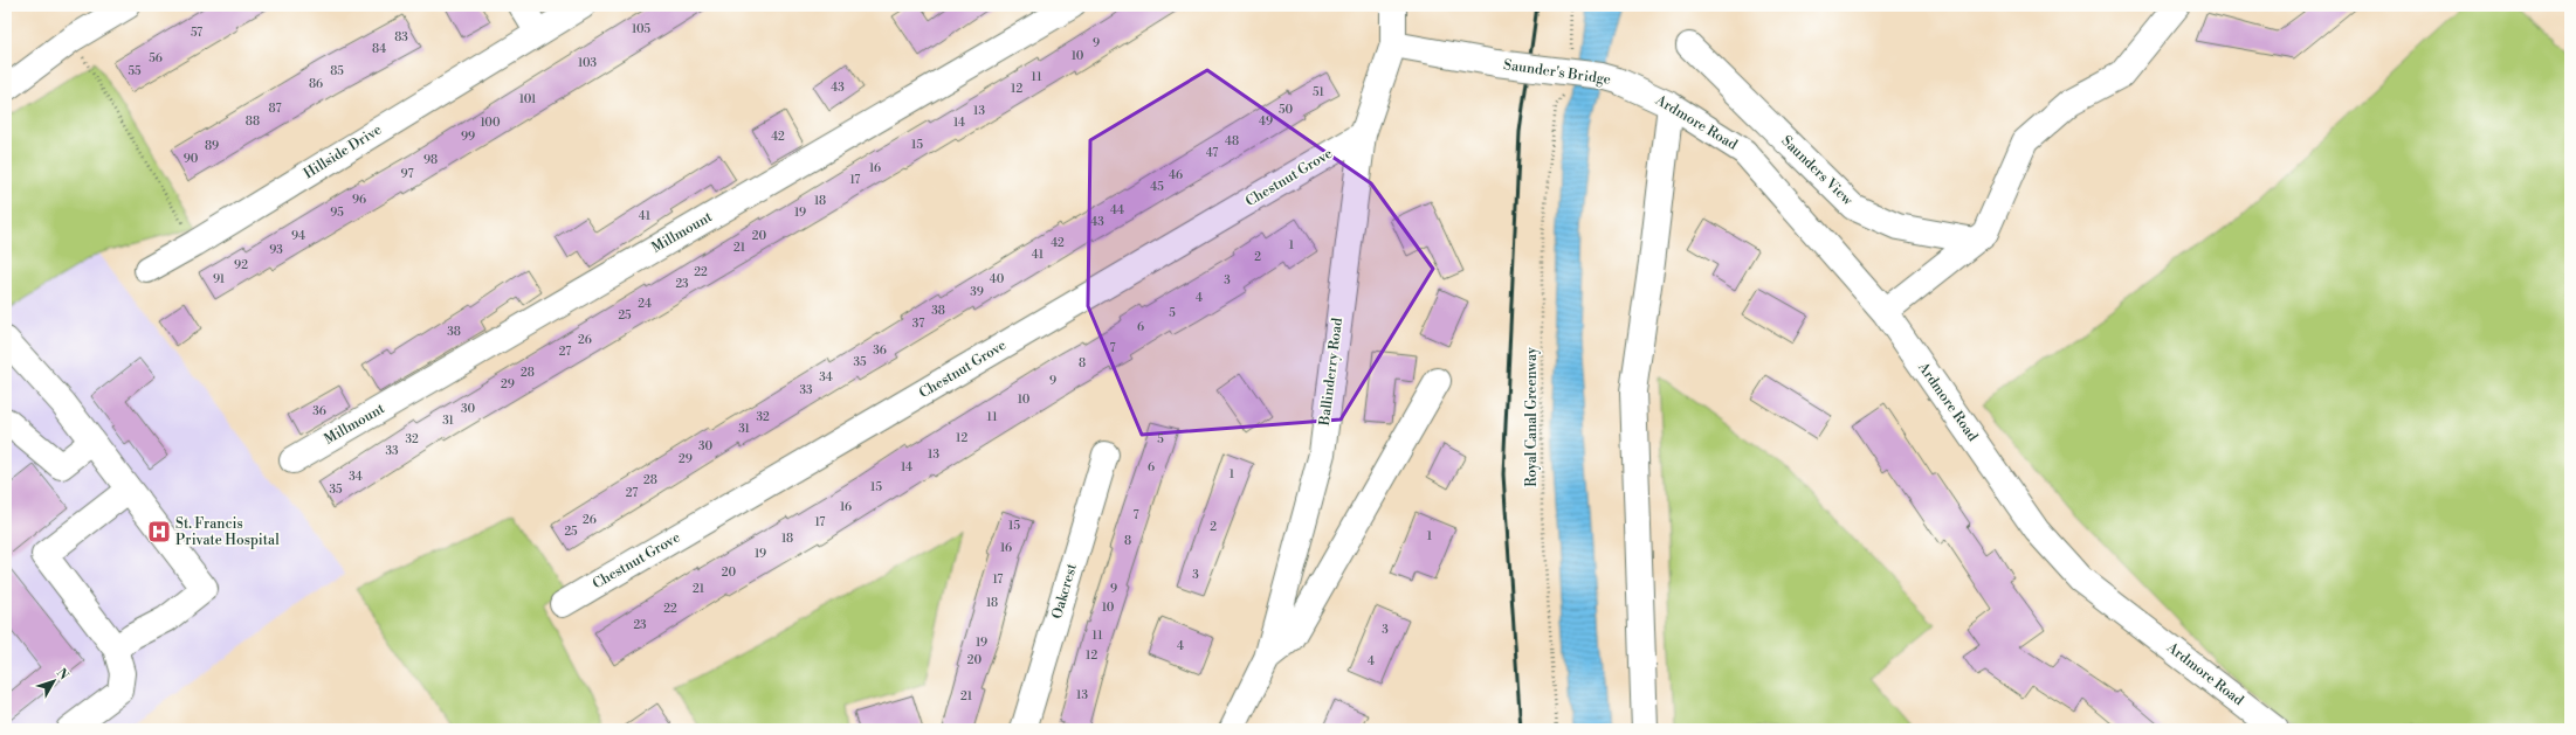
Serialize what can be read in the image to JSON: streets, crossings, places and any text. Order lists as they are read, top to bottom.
{
  "streets": {
    "street": [
      "Saunder's Bridge",
      "Ardmore Road",
      "Hillside Drive",
      "Saunders View",
      "Chestnut Grove",
      "Millmount",
      "Ballinderry Road",
      "Oakcrest"
    ],
    "path": ["Royal Canal Greenway"]
  },
  "crossings": [
    ["Saunder's Bridge", "Ardmore Road"],
    ["Saunder's Bridge", "Ballinderry Road"],
    ["Chestnut Grove", "Ballinderry Road"]
  ],
  "places": {
    "hospital": ["St. Francis Private Hospital"]
  },
  "house_numbers": [
    "105",
    "57",
    "83",
    "9",
    "84",
    "10",
    "56",
    "103",
    "55",
    "85",
    "11",
    "86",
    "43",
    "12",
    "51",
    "101",
    "87",
    "50",
    "13",
    "88",
    "49",
    "100",
    "14",
    "99",
    "42",
    "48",
    "15",
    "89",
    "47",
    "90",
    "98",
    "16",
    "97",
    "46",
    "17",
    "45",
    "96",
    "18",
    "44",
    "95",
    "19",
    "41",
    "43",
    "94",
    "20",
    "42",
    "1",
    "21",
    "93",
    "41",
    "2",
    "92",
    "22",
    "91",
    "40",
    "3",
    "23",
    "39",
    "4",
    "24",
    "38",
    "5",
    "25",
    "37",
    "6",
    "38",
    "26",
    "7",
    "36",
    "27",
    "35",
    "8",
    "28",
    "34",
    "9",
    "29",
    "33",
    "10",
    "30",
    "36",
    "32",
    "11",
    "31",
    "31",
    "12",
    "32",
    "5",
    "30",
    "33",
    "13",
    "29",
    "14",
    "6",
    "1",
    "34",
    "28",
    "15",
    "35",
    "27",
    "16",
    "7",
    "26",
    "17",
    "15",
    "2",
    "25",
    "1",
    "18",
    "8",
    "16",
    "19",
    "20",
    "3",
    "17",
    "21",
    "9",
    "18",
    "10",
    "22",
    "23",
    "3",
    "11",
    "19",
    "4",
    "12",
    "20",
    "4",
    "13",
    "21"
  ],
  "north": "top right"
}
